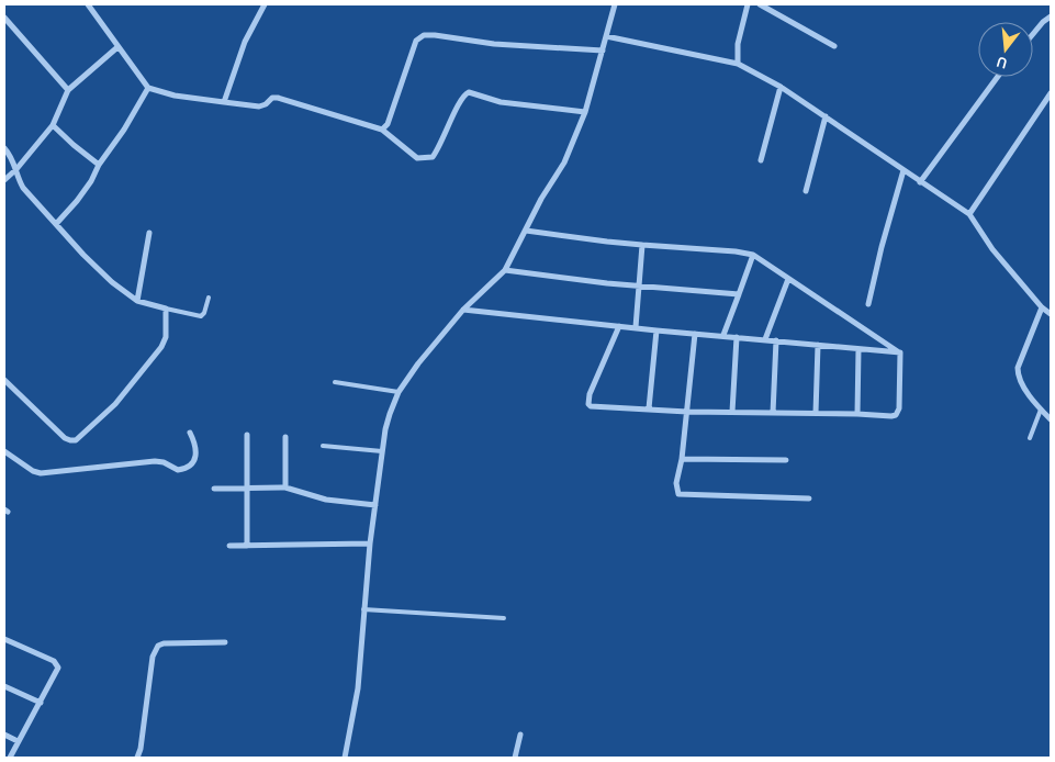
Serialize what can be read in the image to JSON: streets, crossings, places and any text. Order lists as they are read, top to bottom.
{
  "north": "bottom"
}
